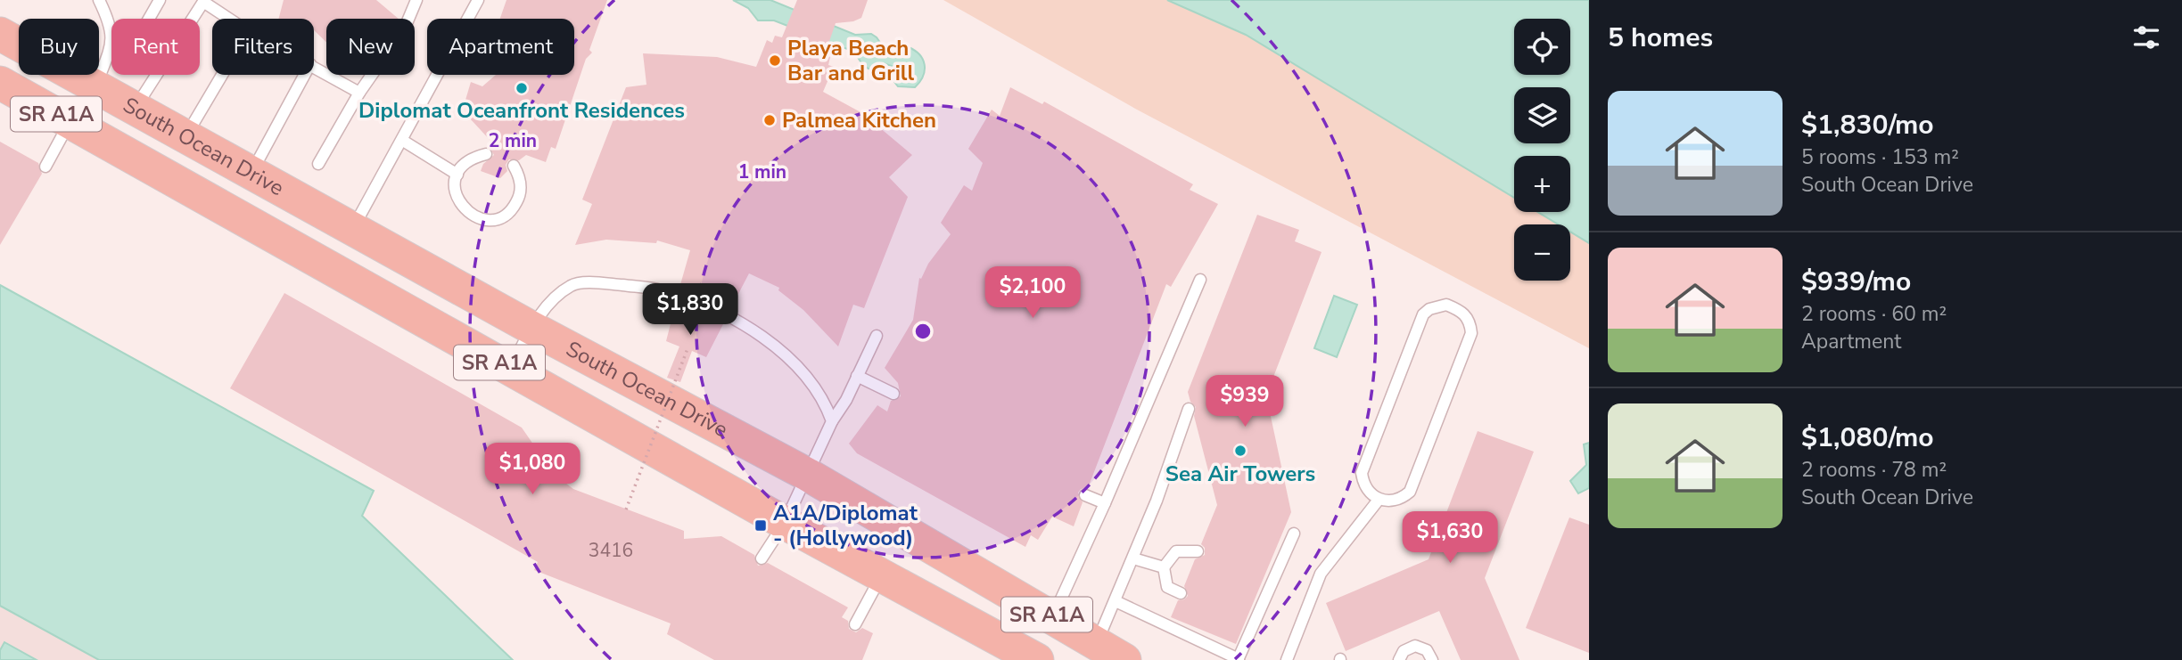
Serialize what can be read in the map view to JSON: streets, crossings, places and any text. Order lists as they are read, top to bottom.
{
  "streets": {
    "main road": ["SR A1A", "South Ocean Drive"]
  },
  "places": {
    "other": [
      "Playa Beach Bar and Grill",
      "Diplomat Oceanfront Residences",
      "Palmea Kitchen",
      "Sea Air Towers"
    ],
    "transit": ["A1A/Diplomat - (Hollywood)"]
  },
  "house_numbers": ["3416"],
  "page": {
    "heading": "5 homes",
    "map_buttons": ["+", "−"],
    "chip": [
      "Buy",
      "Rent",
      "Filters",
      "New",
      "Apartment"
    ],
    "list": [
      {
        "name": "$1,830/mo",
        "note": "5 rooms · 153 m² · South Ocean Drive"
      },
      {
        "name": "$939/mo",
        "note": "2 rooms · 60 m² · Apartment"
      },
      {
        "name": "$1,080/mo",
        "note": "2 rooms · 78 m² · South Ocean Drive"
      }
    ],
    "price": [
      "$2,100",
      "$1,830",
      "$939",
      "$1,080",
      "$1,630"
    ]
  },
  "rings": ["2 min", "1 min"]
}
